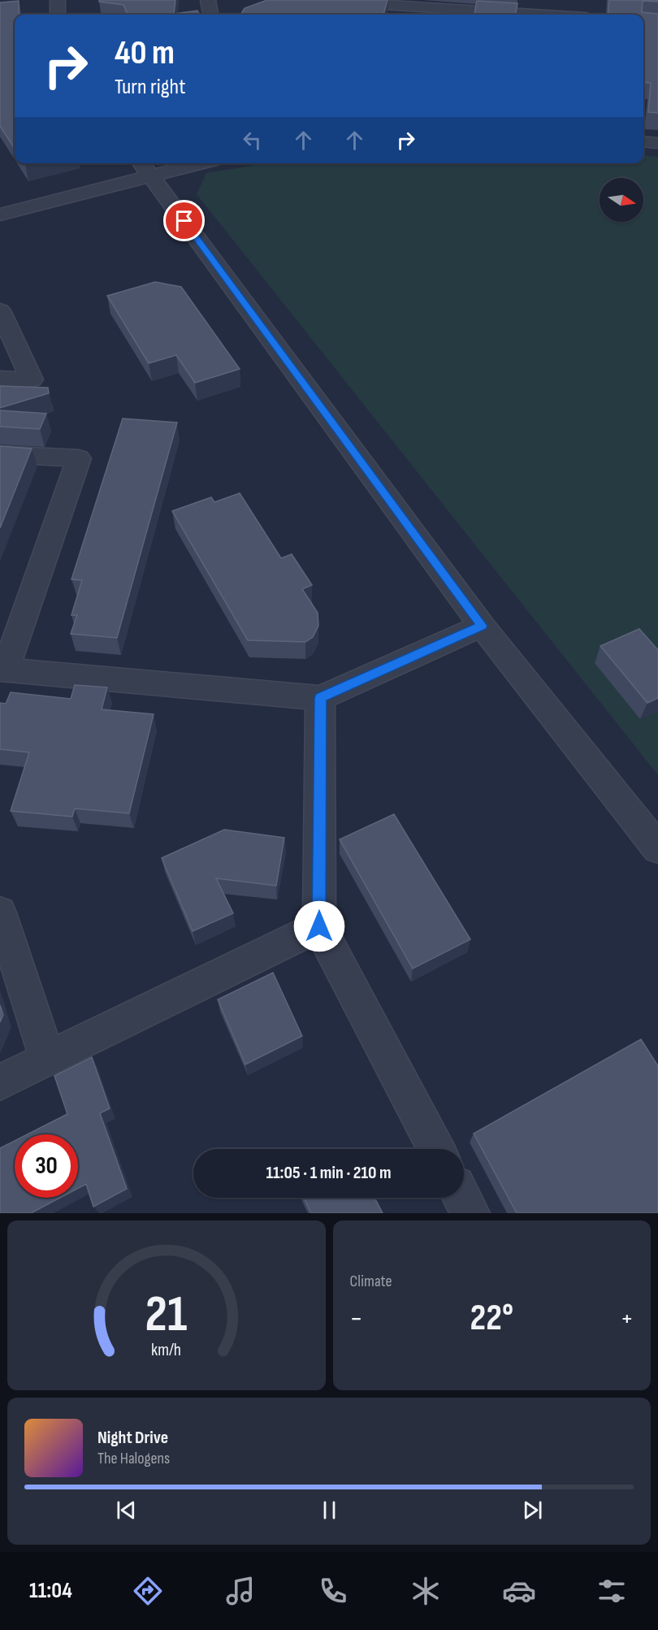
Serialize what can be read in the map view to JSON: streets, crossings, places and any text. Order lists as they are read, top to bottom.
{
  "north": "right",
  "page": {
    "turn": ["40 m", "Turn right"],
    "limit": "30",
    "trip": "11:05 · 1 min · 210 m",
    "tile": "Climate",
    "heat": ["−", "22°", "+"],
    "song": ["Night Drive", "The Halogens"],
    "tabs": "11:04",
    "gauge": ["21", "km/h"]
  }
}
